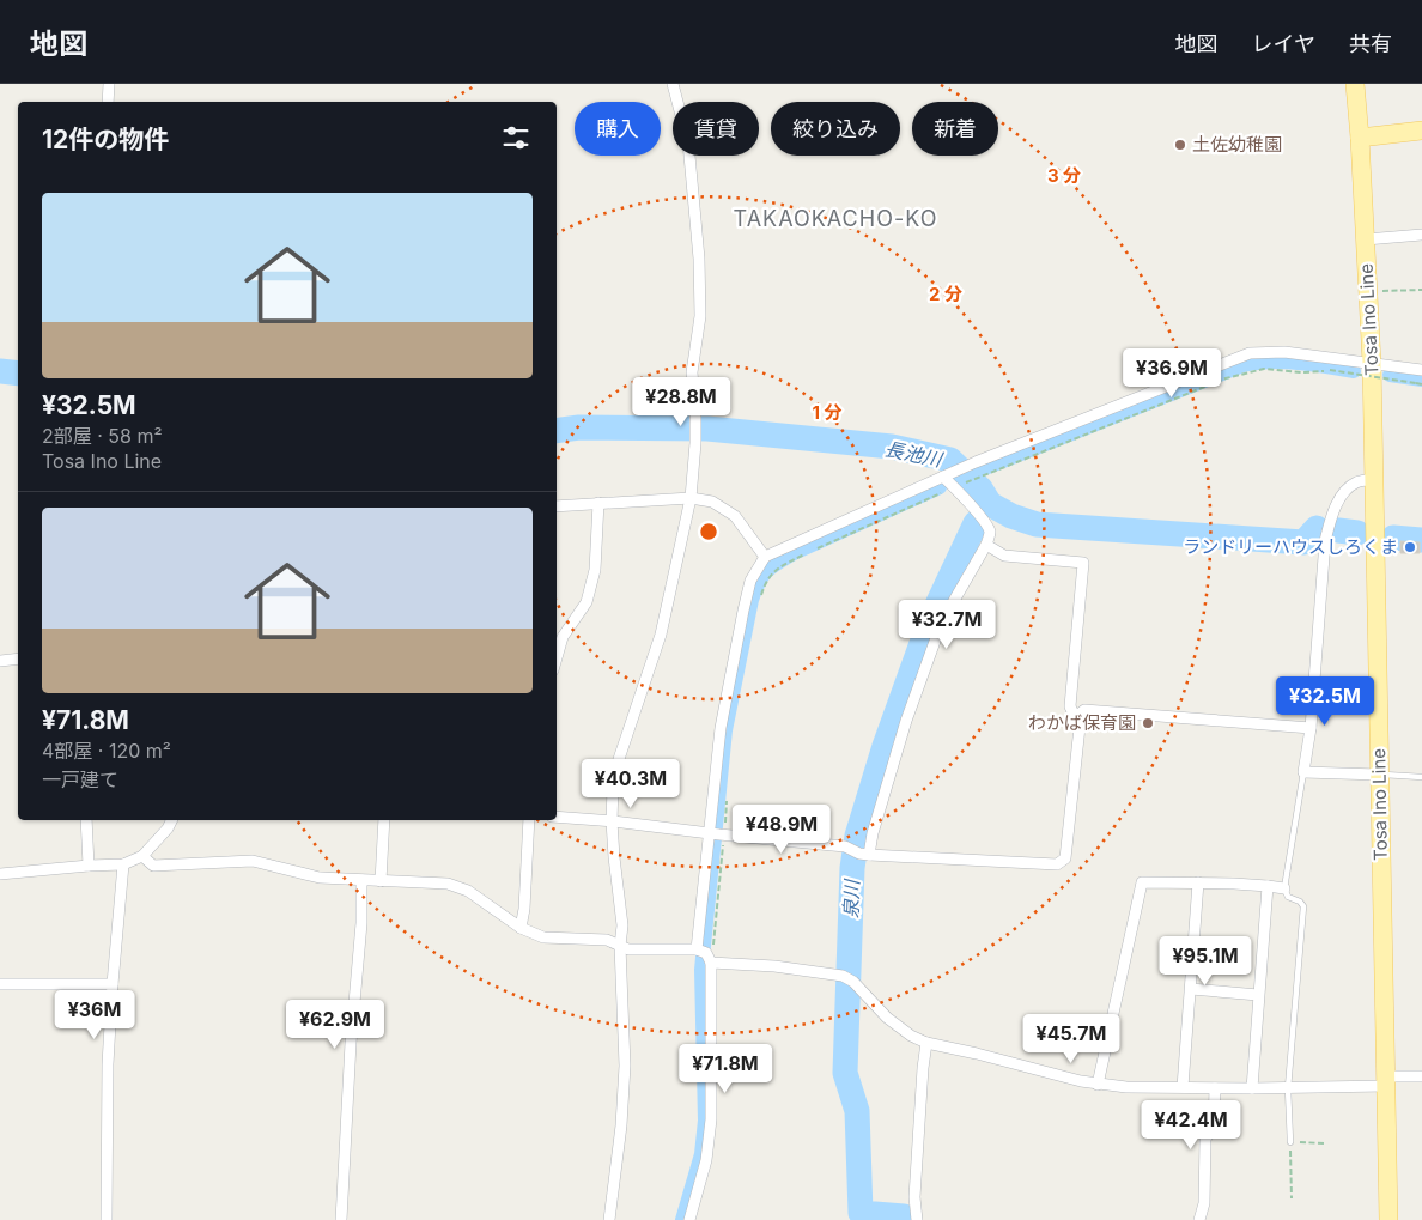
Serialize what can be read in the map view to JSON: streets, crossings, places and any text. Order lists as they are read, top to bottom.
{
  "streets": {
    "main road": ["Tosa Ino Line"]
  },
  "districts": ["TAKAOKACHO-KO"],
  "water": ["長池川", "泉川"],
  "places": ["土佐幼稚園", "ランドリーハウスしろくま", "わかば保育園"],
  "page": {
    "header": "地図",
    "nav": ["地図", "レイヤ", "共有"],
    "chip": [
      "購入",
      "賃貸",
      "絞り込み",
      "新着"
    ],
    "heading": "12件の物件",
    "list": [
      {
        "name": "¥32.5M",
        "note": "2部屋 · 58 m² · Tosa Ino Line"
      },
      {
        "name": "¥71.8M",
        "note": "4部屋 · 120 m² · 一戸建て"
      }
    ],
    "price": [
      "¥36.9M",
      "¥28.8M",
      "¥32.7M",
      "¥32.5M",
      "¥40.3M",
      "¥48.9M",
      "¥95.1M",
      "¥36M",
      "¥62.9M",
      "¥45.7M",
      "¥71.8M",
      "¥42.4M"
    ]
  },
  "rings": ["3 分", "2 分", "1 分"]
}
